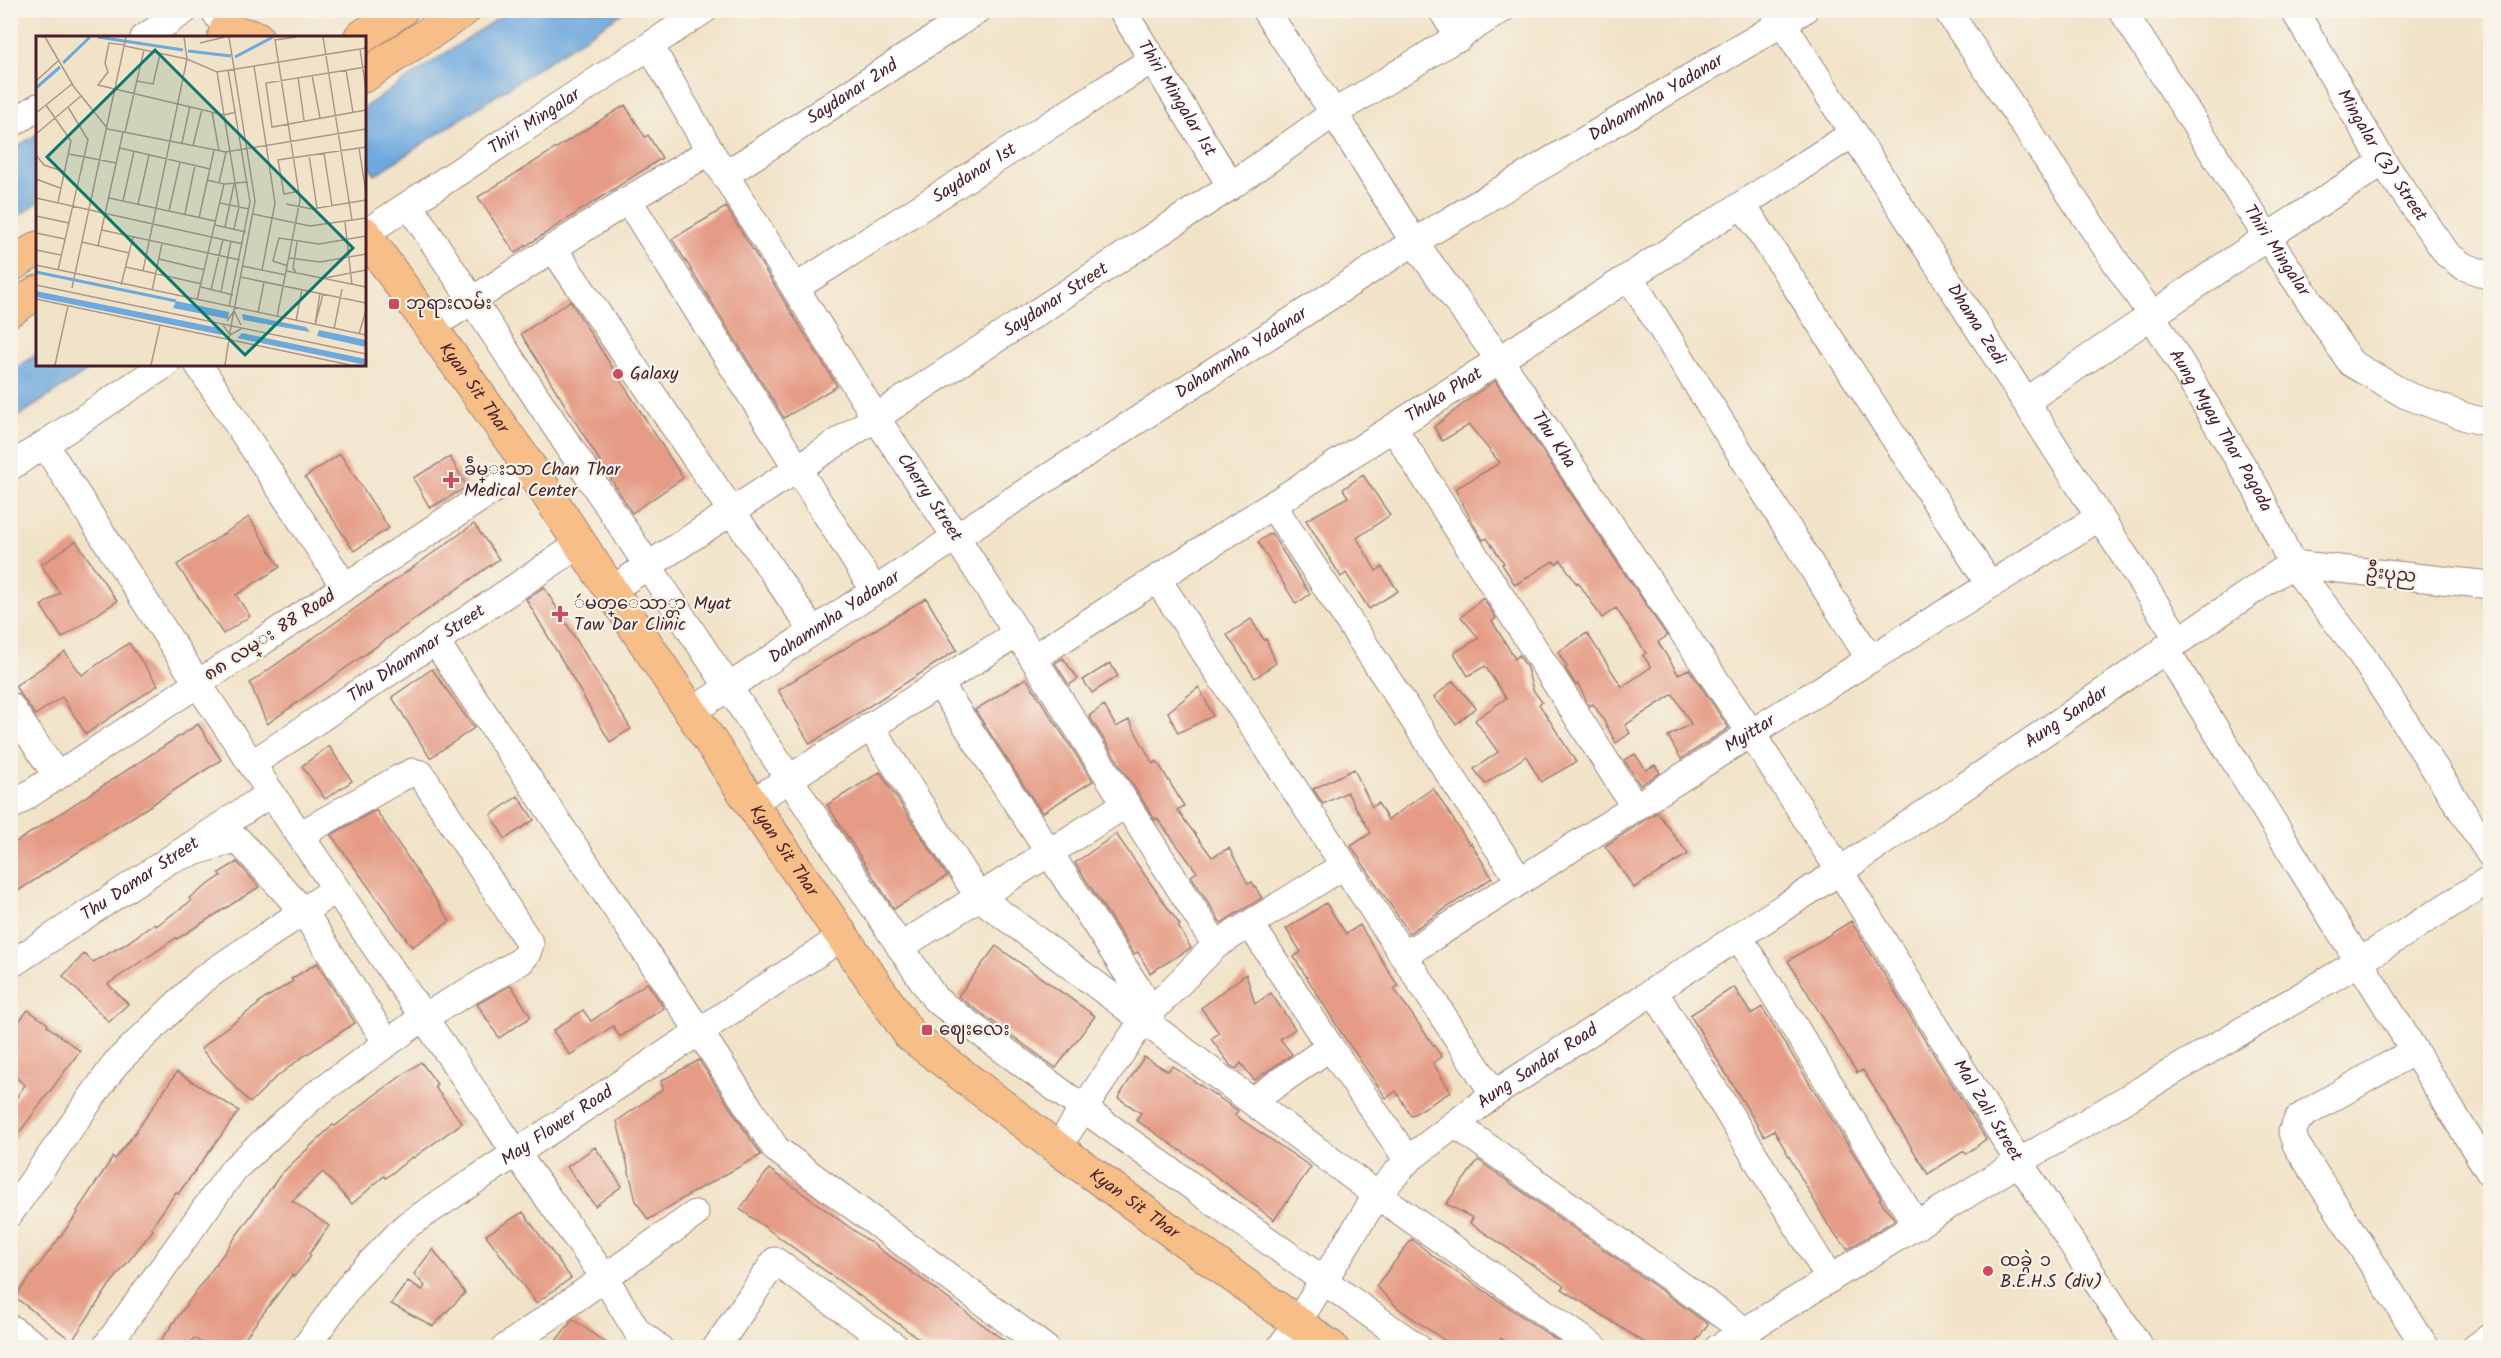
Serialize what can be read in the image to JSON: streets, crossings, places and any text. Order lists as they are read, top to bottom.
{
  "streets": {
    "main road": ["Kyan Sit Thar"],
    "street": [
      "Saydanar 2nd",
      "Thiri Mingalar 1st",
      "Dahammha Yadanar",
      "Thiri Mingalar",
      "Mingalar (3) Street",
      "Saydanar 1st",
      "Saydanar Street",
      "Dhama Zedi",
      "Thuka Phat",
      "Aung Myay Thar Pagoda",
      "Thu Kha",
      "Cherry Street",
      "ဦးပုည",
      "၈၈ လမ္း 88 Road",
      "Thu Dhammar Street",
      "Aung Sandar",
      "Myittar",
      "Thu Damar Street",
      "Aung Sandar Road",
      "Mal Zali Street",
      "May Flower Road"
    ]
  },
  "crossings": [
    ["Saydanar 2nd", "Cherry Street"],
    ["Thiri Mingalar 1st", "Saydanar 1st"],
    ["Thiri Mingalar 1st", "Saydanar Street"],
    ["Dahammha Yadanar", "Dhama Zedi"],
    ["Dahammha Yadanar", "Kyan Sit Thar"],
    ["Dahammha Yadanar", "Thu Kha"],
    ["Dahammha Yadanar", "Cherry Street"],
    ["Thiri Mingalar", "Cherry Street"],
    ["Saydanar 1st", "Cherry Street"],
    ["Saydanar Street", "Kyan Sit Thar"],
    ["Saydanar Street", "Thu Kha"],
    ["Saydanar Street", "Cherry Street"],
    ["Dhama Zedi", "Thuka Phat"],
    ["Dhama Zedi", "Aung Sandar"],
    ["Dhama Zedi", "Myittar"],
    ["Kyan Sit Thar", "၈၈ လမ္း 88 Road"],
    ["Kyan Sit Thar", "Thu Dhammar Street"],
    ["Kyan Sit Thar", "Aung Sandar Road"],
    ["Kyan Sit Thar", "May Flower Road"],
    ["Thuka Phat", "Thu Kha"],
    ["Thuka Phat", "Cherry Street"],
    ["Aung Myay Thar Pagoda", "ဦးပုည"],
    ["Aung Myay Thar Pagoda", "Aung Sandar"],
    ["Thu Kha", "Aung Sandar"],
    ["Thu Kha", "Myittar"],
    ["Thu Kha", "Aung Sandar Road"],
    ["Thu Kha", "Mal Zali Street"],
    ["ဦးပုည", "Aung Sandar"],
    ["Aung Sandar", "Aung Sandar Road"],
    ["Aung Sandar", "Mal Zali Street"],
    ["Aung Sandar Road", "Mal Zali Street"]
  ],
  "places": {
    "transit": ["ဘုရားလမ်း", "ဈေးလေး"],
    "other": ["Galaxy", "ထခွဲ ၁ B.E.H.S (div)"],
    "health": ["ခဵမ္းသာ Chan Thar Medical Center", "ဴမတ္ေသာ္တာ Myat Taw Dar Clinic"]
  }
}
